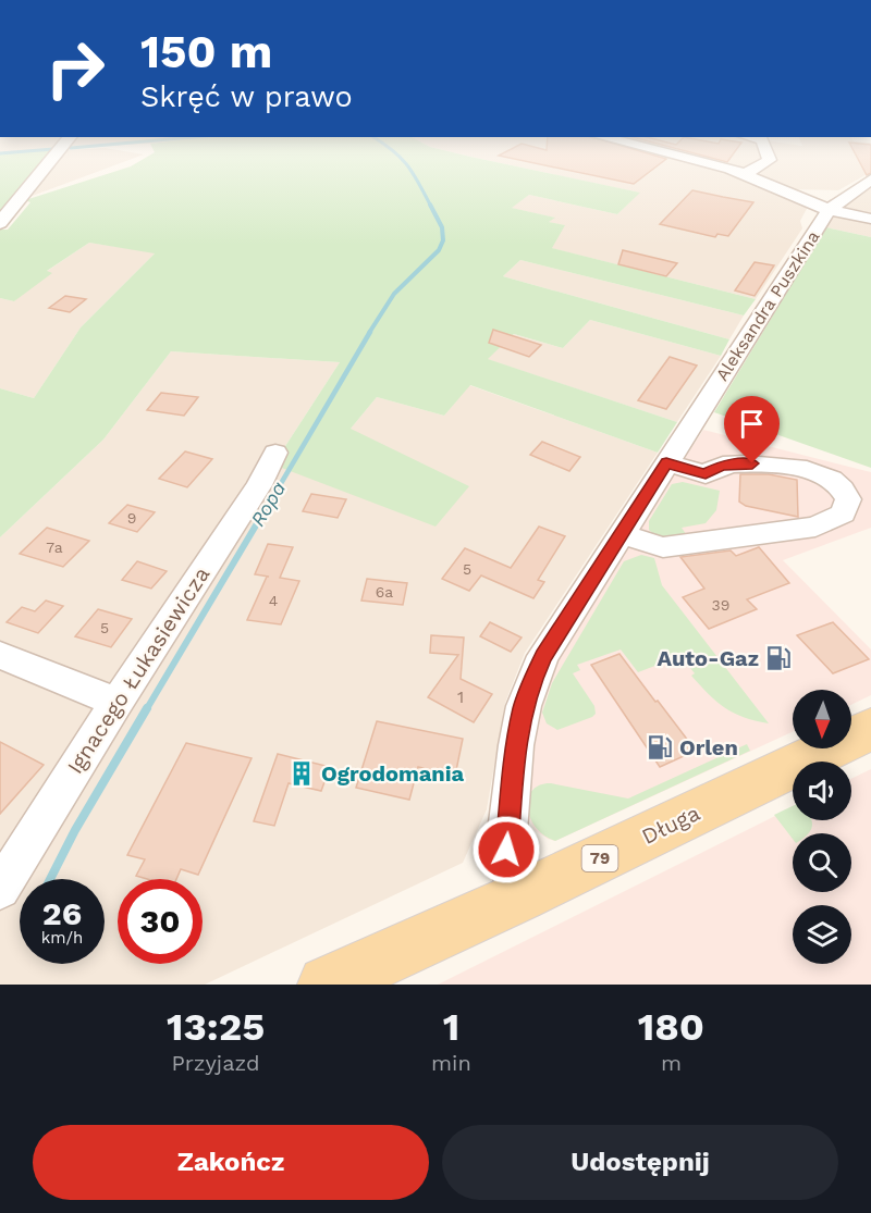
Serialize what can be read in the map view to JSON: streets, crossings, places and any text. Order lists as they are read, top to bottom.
{
  "streets": {
    "main road": ["Długa", "79"],
    "street": ["Aleksandra Puszkina", "Ignacego Łukasiewicza"]
  },
  "crossings": [
    ["Aleksandra Puszkina", "Długa"]
  ],
  "water": ["Ropa"],
  "places": {
    "fuel station": ["Auto-Gaz", "Orlen"],
    "building": ["Ogrodomania"]
  },
  "house_numbers": [
    "9",
    "7a",
    "5",
    "6a",
    "4",
    "39",
    "5",
    "1"
  ],
  "north": "bottom",
  "page": {
    "turn": ["150 m", "Skręć w prawo"],
    "speed": "26 km/h",
    "limit": "30",
    "eta": [
      "13:25",
      "Przyjazd",
      "1",
      "min",
      "180",
      "m"
    ],
    "buttons": ["Zakończ", "Udostępnij"]
  }
}
